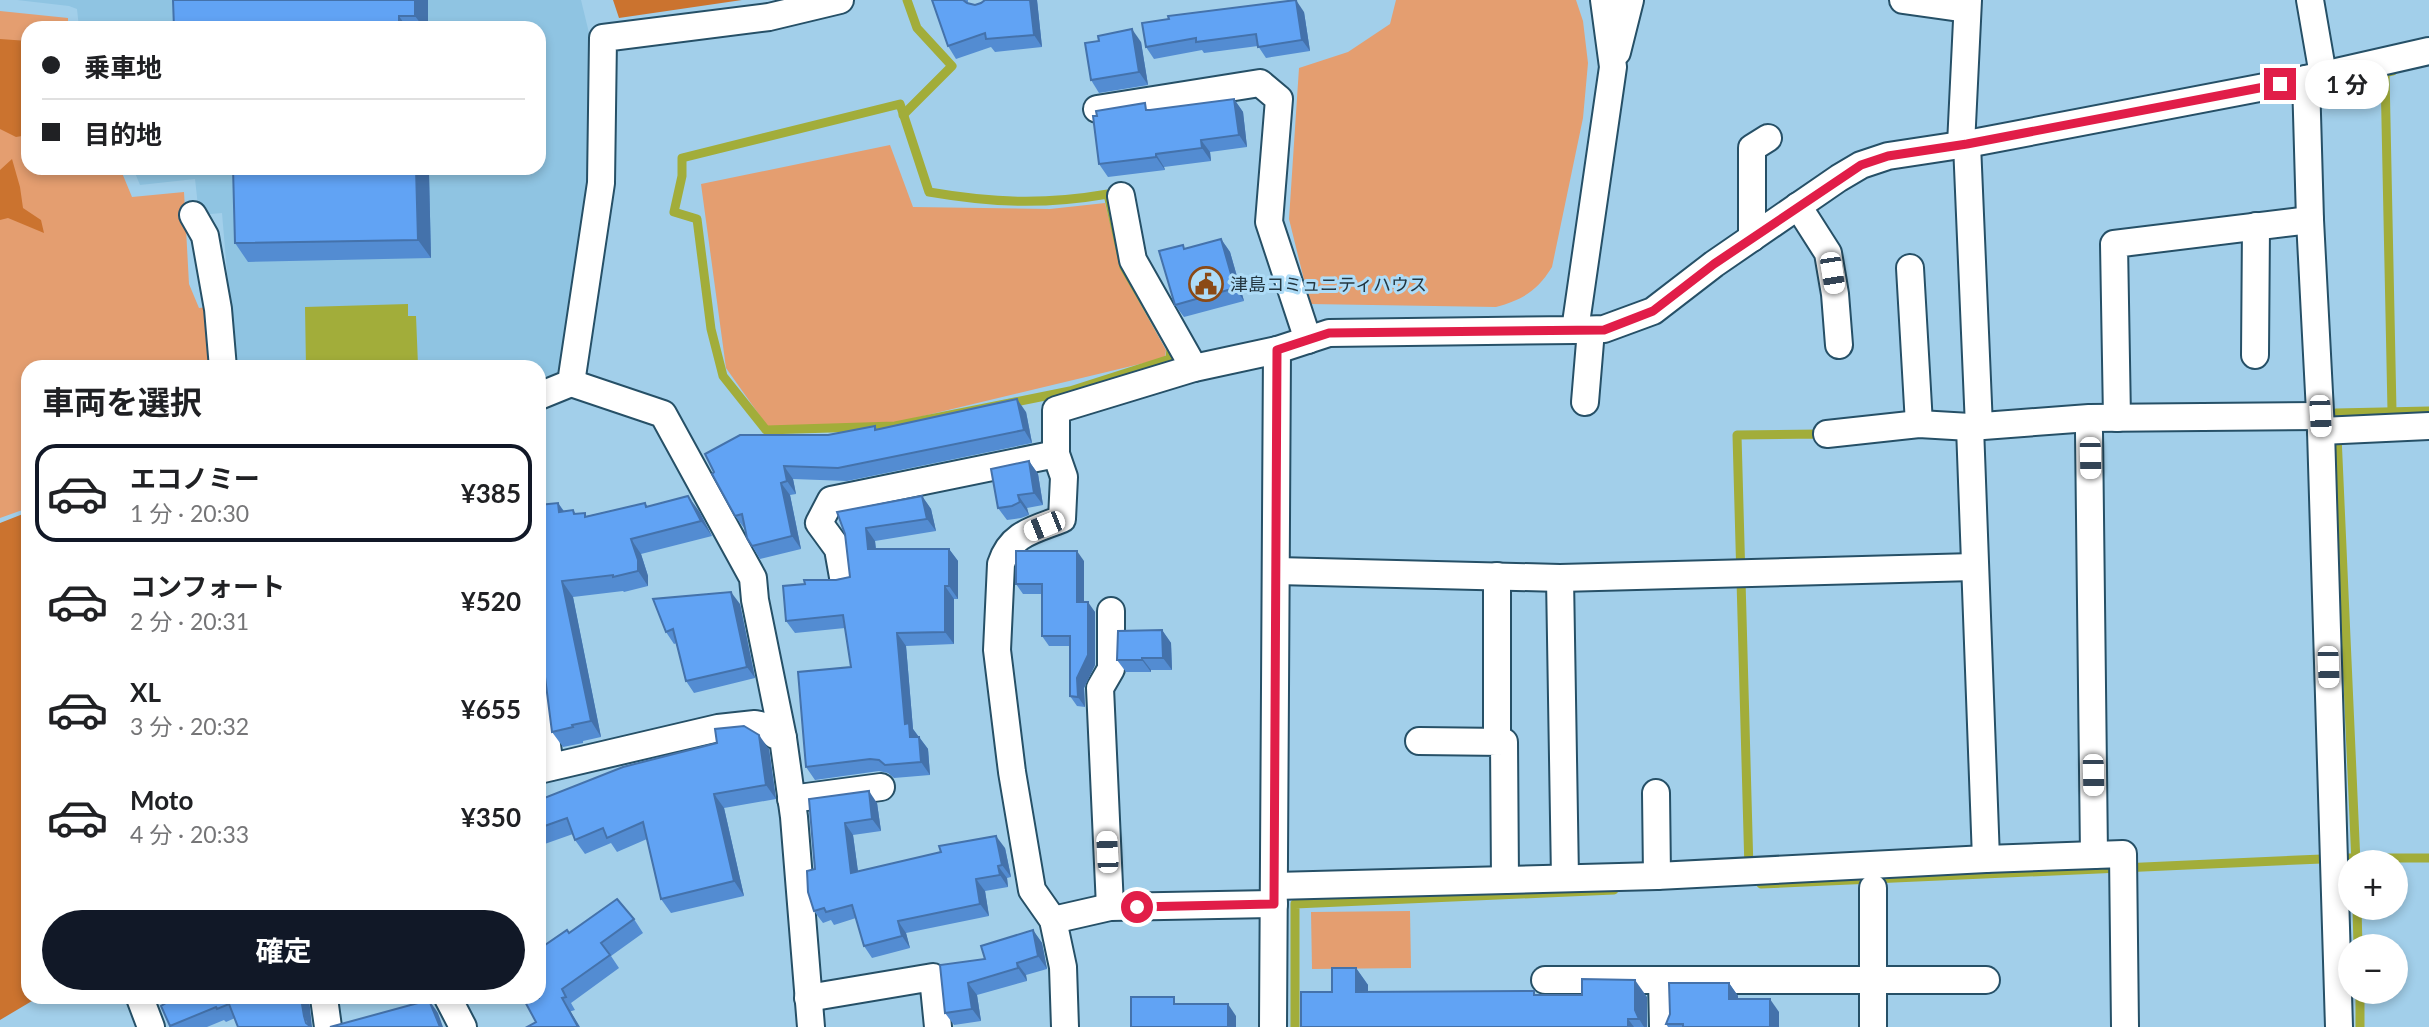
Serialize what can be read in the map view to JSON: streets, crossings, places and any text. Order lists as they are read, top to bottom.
{
  "places": {
    "public building": ["津島コミュニティハウス"]
  },
  "page": {
    "banner": ["乗車地", "目的地"],
    "bubble": "1 分",
    "heading": "車両を選択",
    "list": [
      {
        "name": "エコノミー",
        "note": "1 分 · 20:30",
        "value": "¥385"
      },
      {
        "name": "コンフォート",
        "note": "2 分 · 20:31",
        "value": "¥520"
      },
      {
        "name": "XL",
        "note": "3 分 · 20:32",
        "value": "¥655"
      },
      {
        "name": "Moto",
        "note": "4 分 · 20:33",
        "value": "¥350"
      }
    ],
    "map_buttons": ["+", "−"],
    "buttons": "確定"
  }
}
